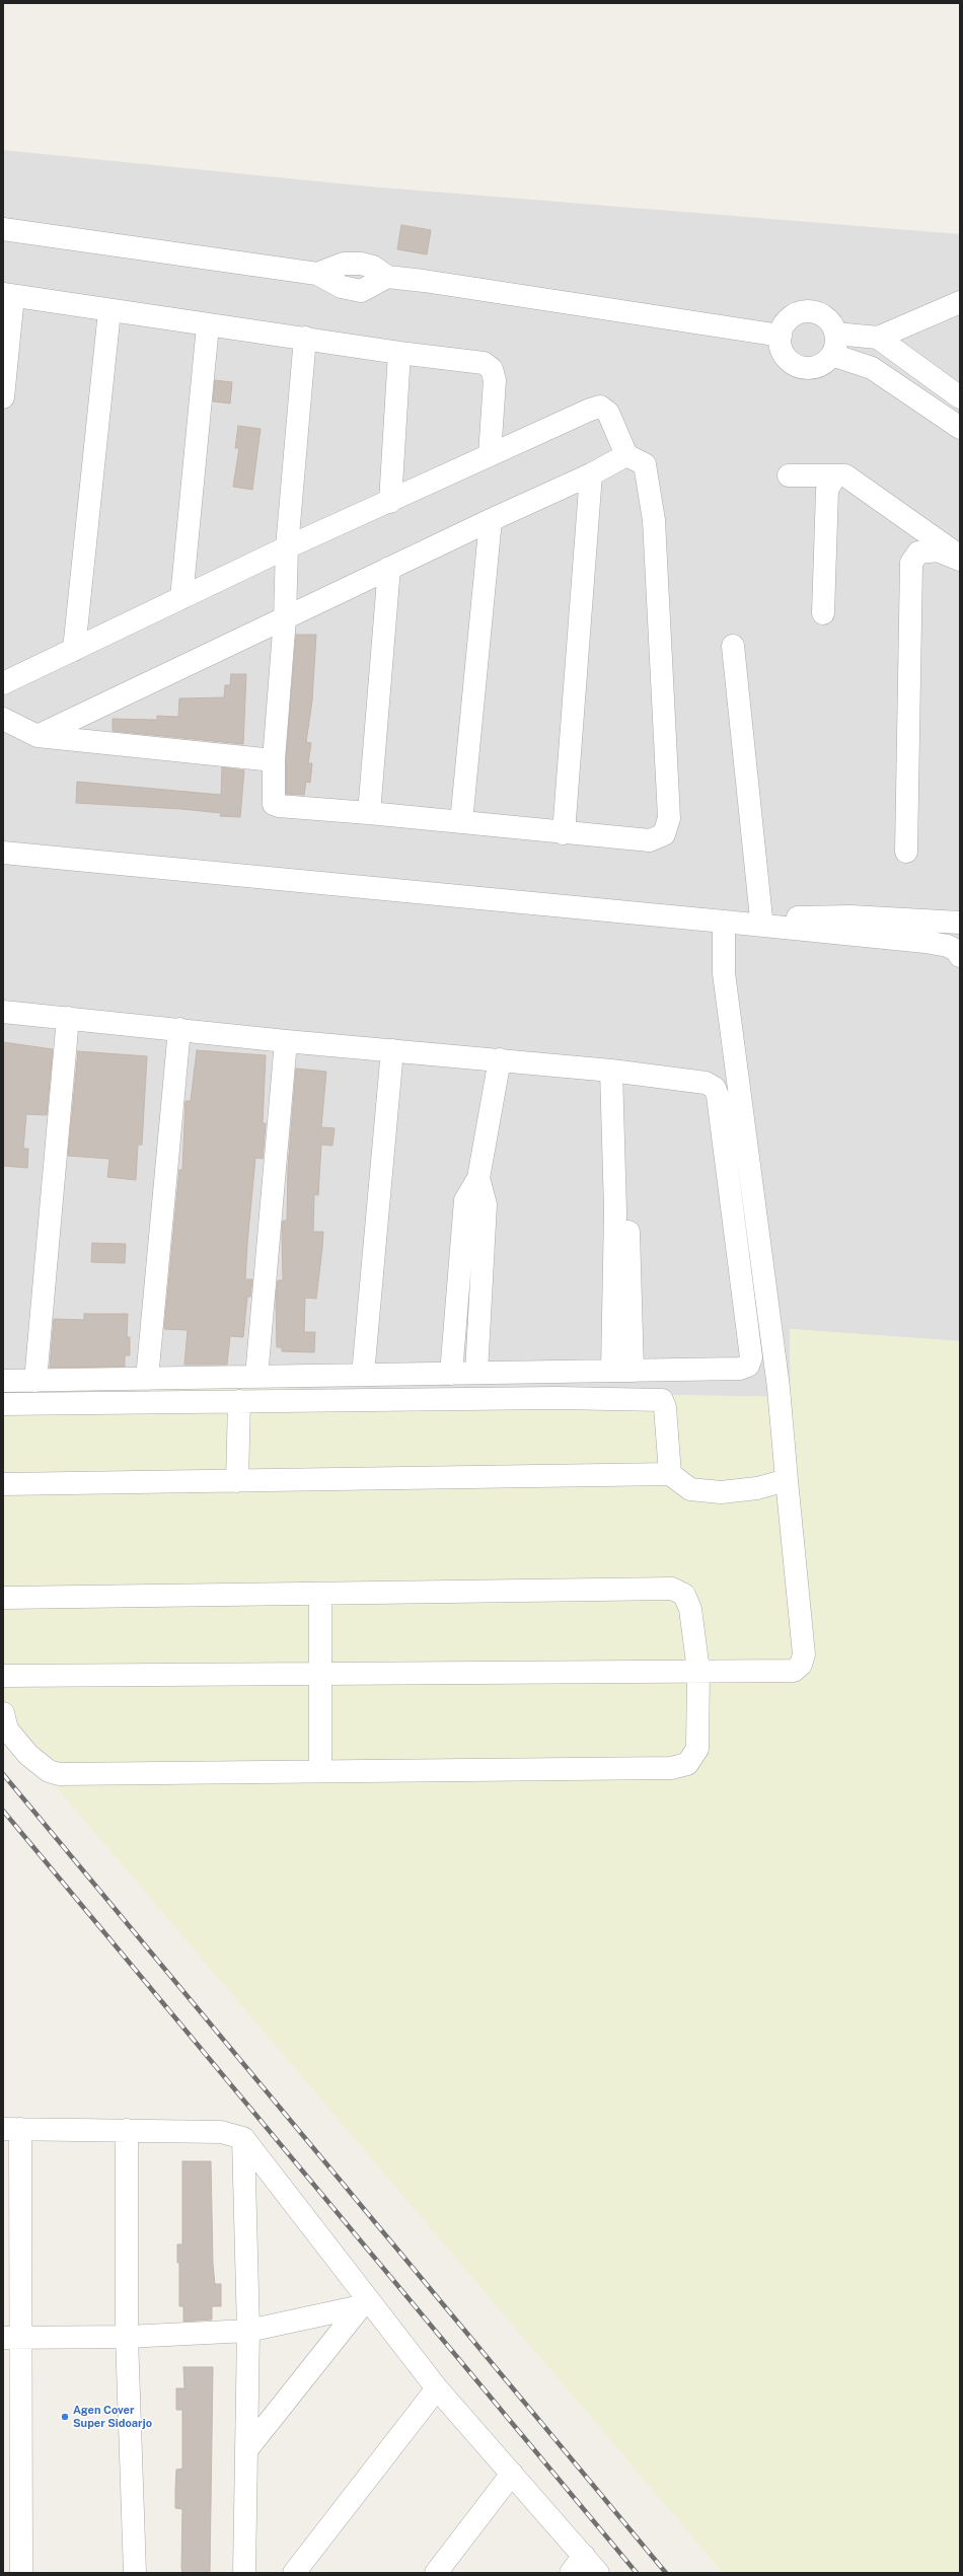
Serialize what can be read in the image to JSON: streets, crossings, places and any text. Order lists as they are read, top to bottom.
{
  "places": ["Agen Cover Super Sidoarjo"]
}
